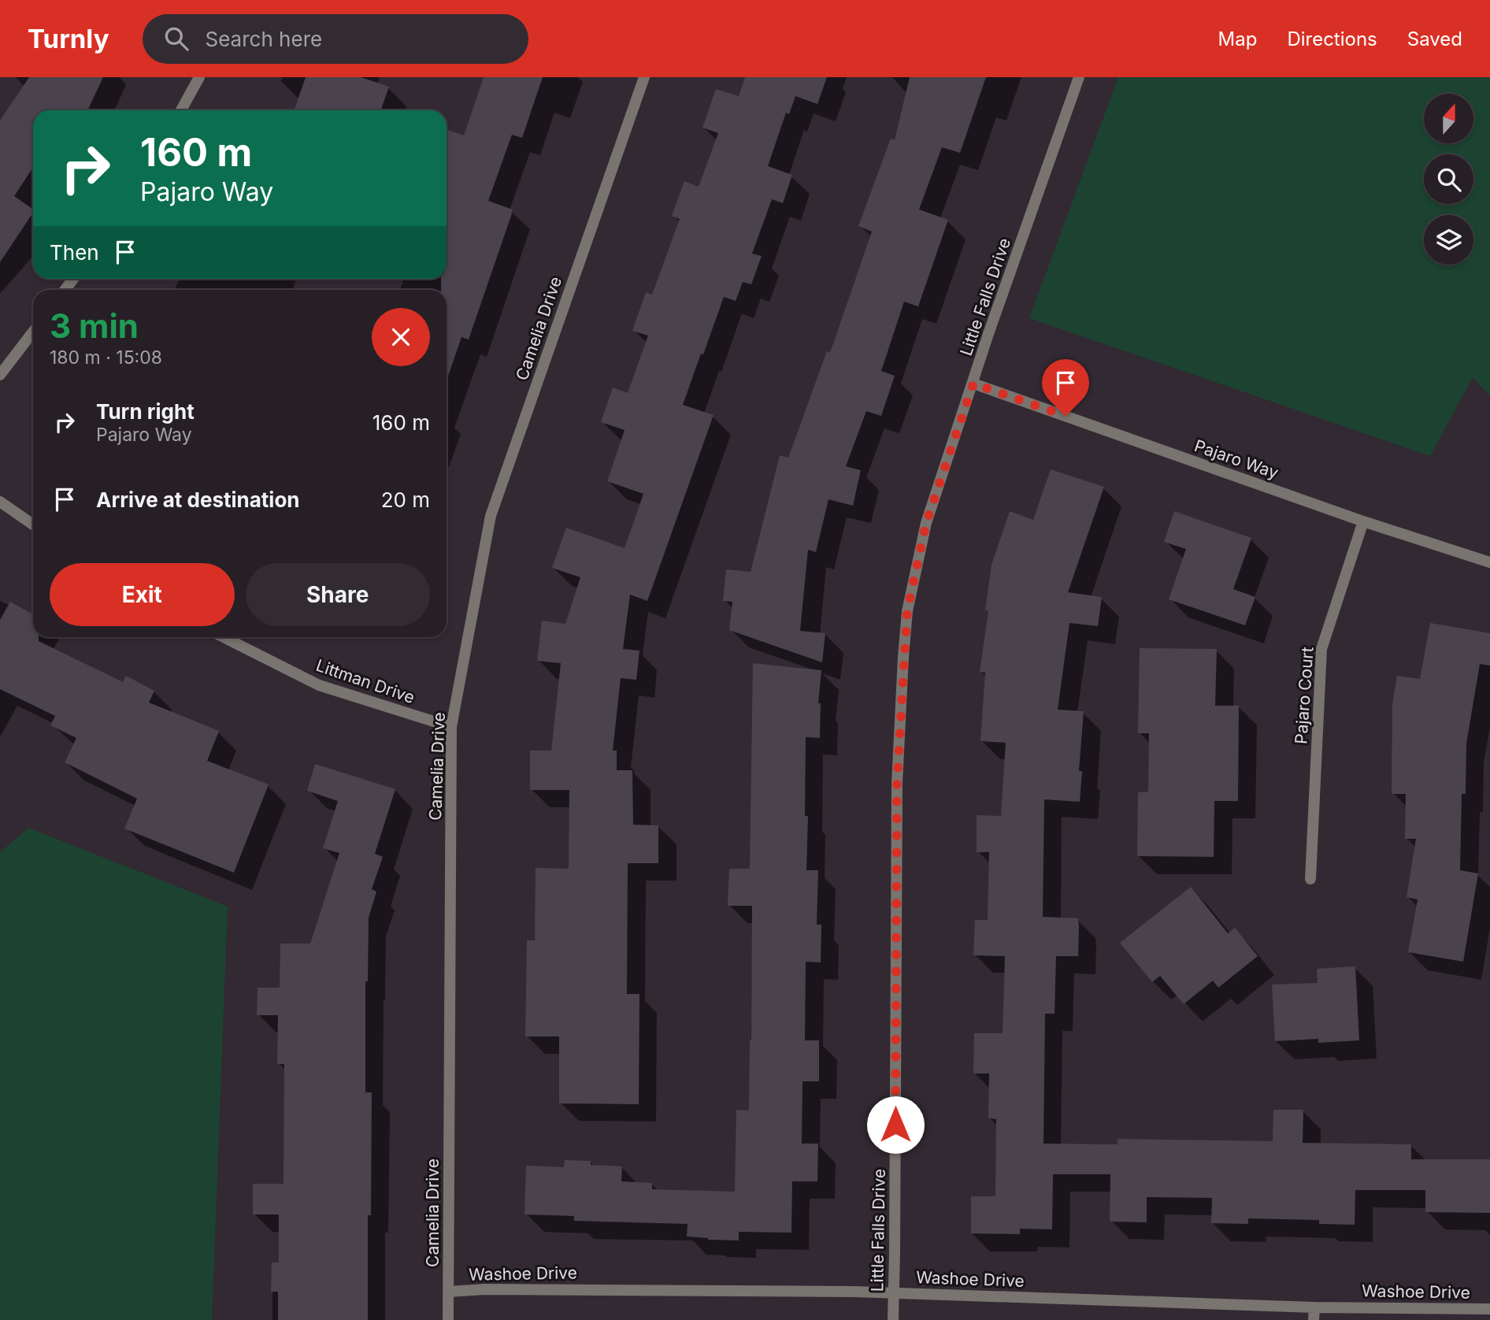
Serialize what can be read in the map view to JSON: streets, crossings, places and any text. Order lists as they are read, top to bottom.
{
  "streets": {
    "street": [
      "Little Falls Drive",
      "Camelia Drive",
      "Pajaro Way",
      "Littman Drive",
      "Pajaro Court",
      "Washoe Drive"
    ]
  },
  "crossings": [
    ["Little Falls Drive", "Pajaro Way"],
    ["Little Falls Drive", "Washoe Drive"],
    ["Camelia Drive", "Littman Drive"],
    ["Camelia Drive", "Washoe Drive"],
    ["Pajaro Way", "Pajaro Court"]
  ],
  "north": "top",
  "page": {
    "header": "Turnly",
    "search": "Search here",
    "nav": ["Map", "Directions", "Saved"],
    "turn": ["160 m", "Pajaro Way"],
    "then": "Then",
    "heading": ["3 min", "180 m · 15:08"],
    "list": [
      {
        "name": "Turn right",
        "note": "Pajaro Way",
        "value": "160 m"
      },
      {
        "name": "Arrive at destination",
        "value": "20 m"
      }
    ],
    "buttons": ["Exit", "Share"]
  }
}
